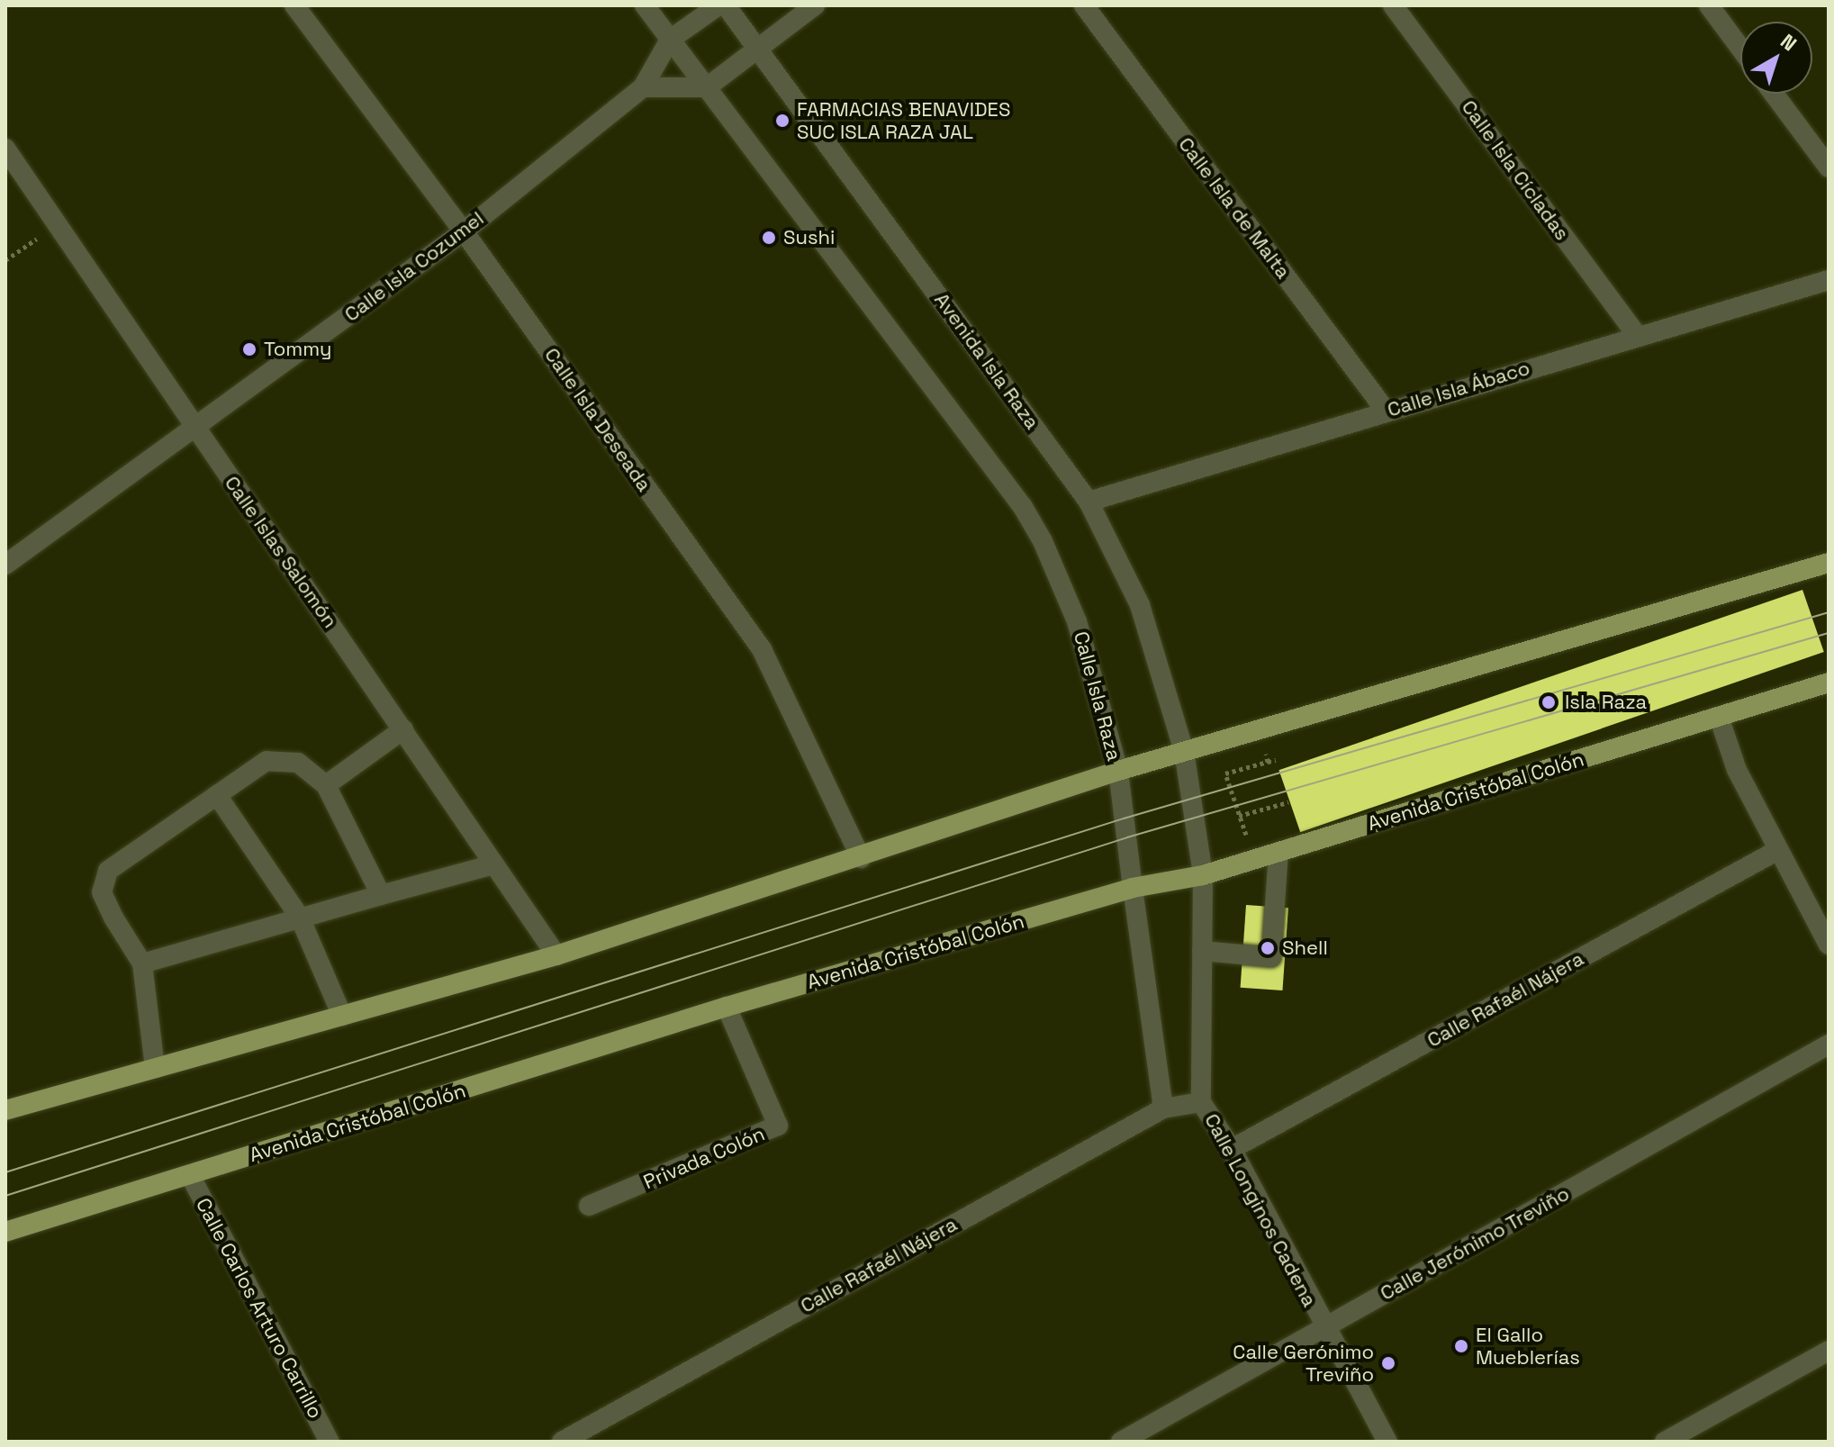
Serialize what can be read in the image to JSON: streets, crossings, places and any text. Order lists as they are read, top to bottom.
{
  "streets": {
    "main road": ["Avenida Cristóbal Colón"],
    "street": [
      "Calle Isla Cícladas",
      "Calle Isla de Malta",
      "Calle Isla Cozumel",
      "Avenida Isla Raza",
      "Calle Isla Ábaco",
      "Calle Isla Deseada",
      "Calle Islas Salomón",
      "Calle Isla Raza",
      "Calle Rafaél Nájera",
      "Privada Colón",
      "Calle Longinos Cadena",
      "Calle Jerónimo Treviño",
      "Calle Carlos Arturo Carrillo"
    ]
  },
  "crossings": [
    ["Calle Isla Cícladas", "Calle Isla Ábaco"],
    ["Calle Isla de Malta", "Calle Isla Ábaco"],
    ["Calle Isla Cozumel", "Calle Isla Deseada"],
    ["Calle Isla Cozumel", "Calle Islas Salomón"],
    ["Avenida Isla Raza", "Calle Isla Ábaco"],
    ["Avenida Isla Raza", "Avenida Cristóbal Colón"],
    ["Avenida Isla Raza", "Calle Longinos Cadena"],
    ["Calle Isla Raza", "Avenida Cristóbal Colón"],
    ["Avenida Cristóbal Colón", "Privada Colón"],
    ["Avenida Cristóbal Colón", "Calle Longinos Cadena"],
    ["Avenida Cristóbal Colón", "Calle Carlos Arturo Carrillo"],
    ["Calle Rafaél Nájera", "Calle Longinos Cadena"],
    ["Calle Longinos Cadena", "Calle Jerónimo Treviño"]
  ],
  "places": [
    "FARMACIAS BENAVIDES SUC ISLA RAZA JAL",
    "Sushi",
    "Tommy",
    "Isla Raza",
    "Shell",
    "El Gallo Mueblerías",
    "Calle Gerónimo Treviño"
  ],
  "north": "top right"
}
